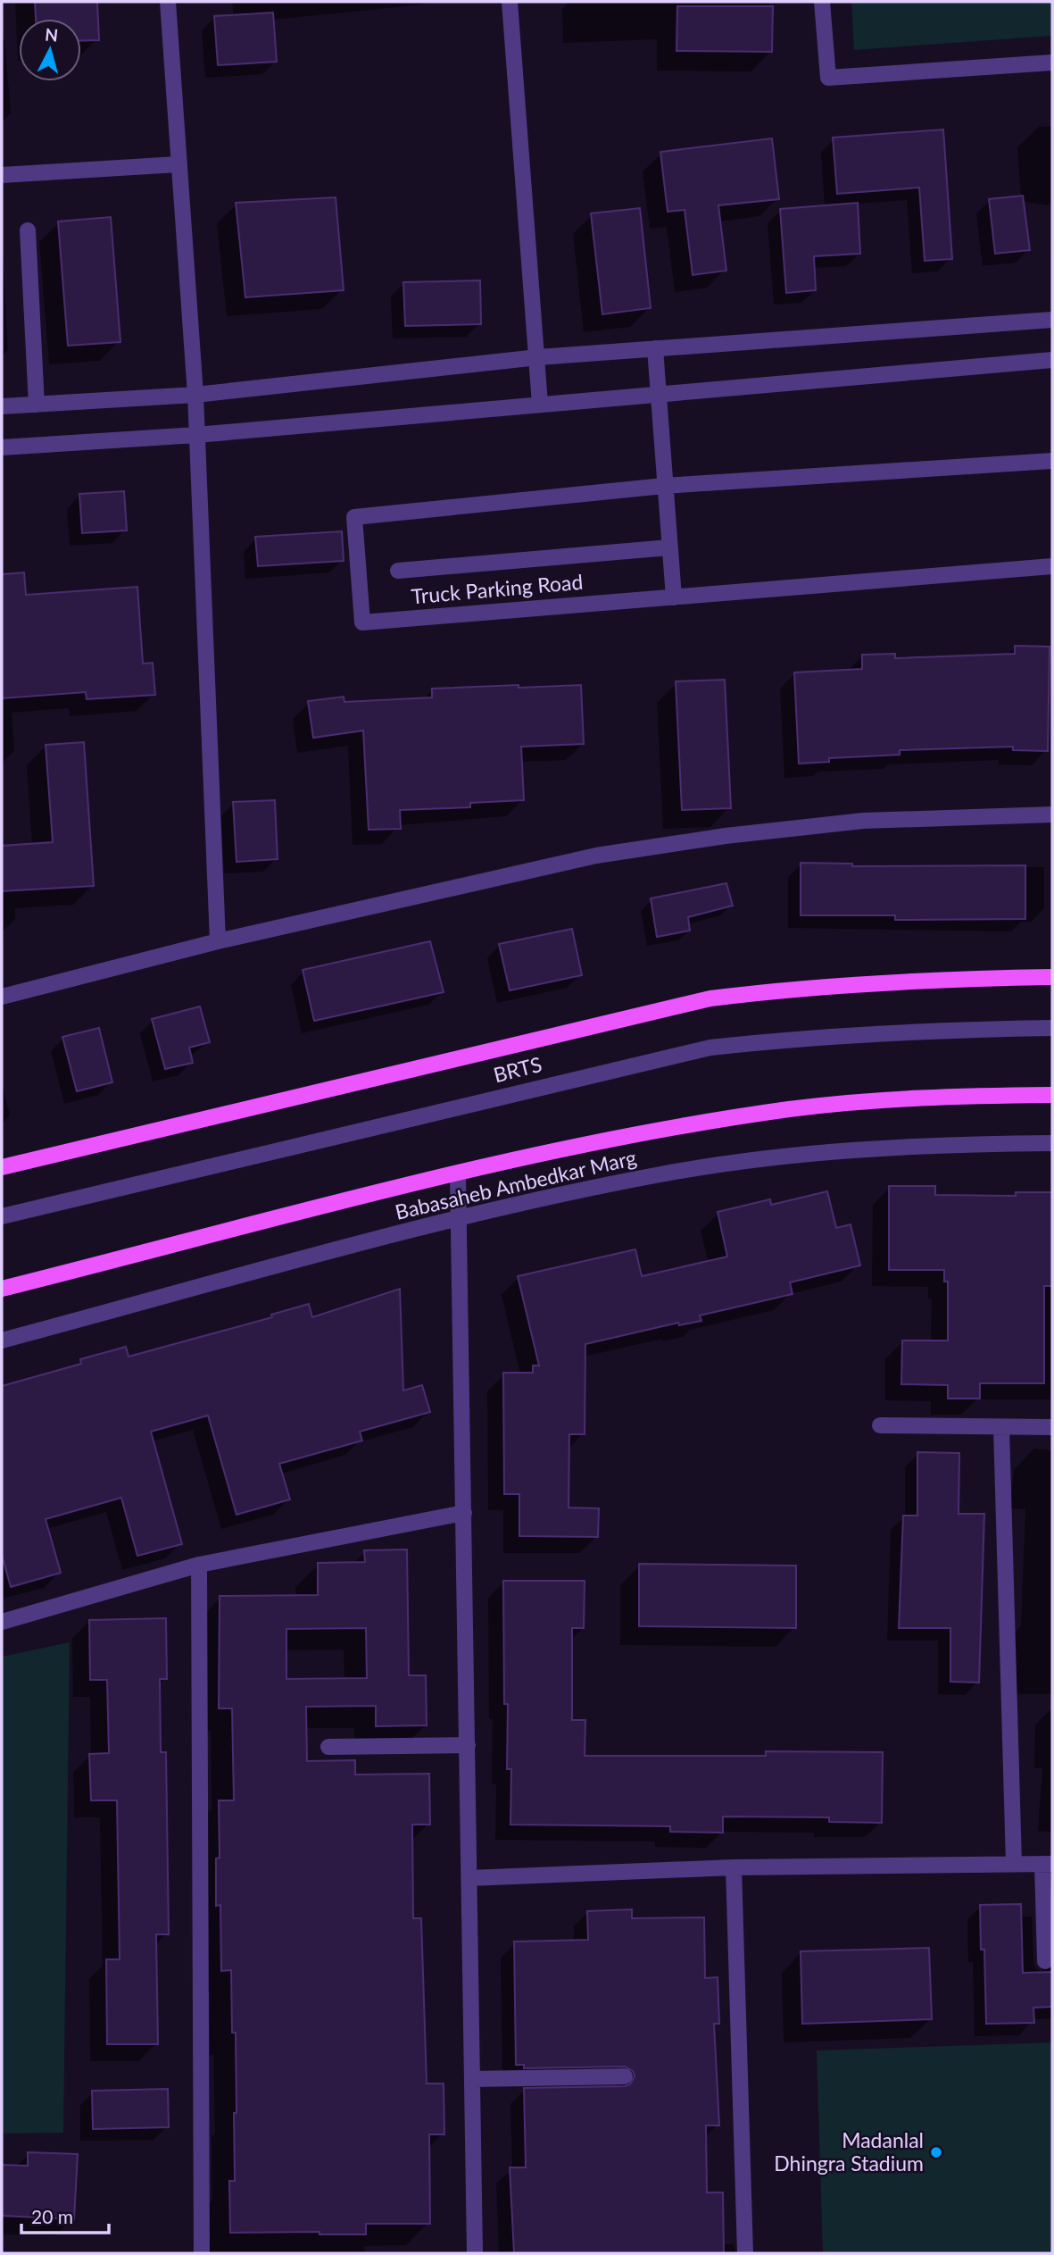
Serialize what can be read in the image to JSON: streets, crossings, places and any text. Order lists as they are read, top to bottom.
{
  "streets": {
    "main road": ["Babasaheb Ambedkar Marg"],
    "street": ["Truck Parking Road", "BRTS"]
  },
  "places": ["Madanlal Dhingra Stadium"],
  "scale_bar": "20 m",
  "north": "top"
}
